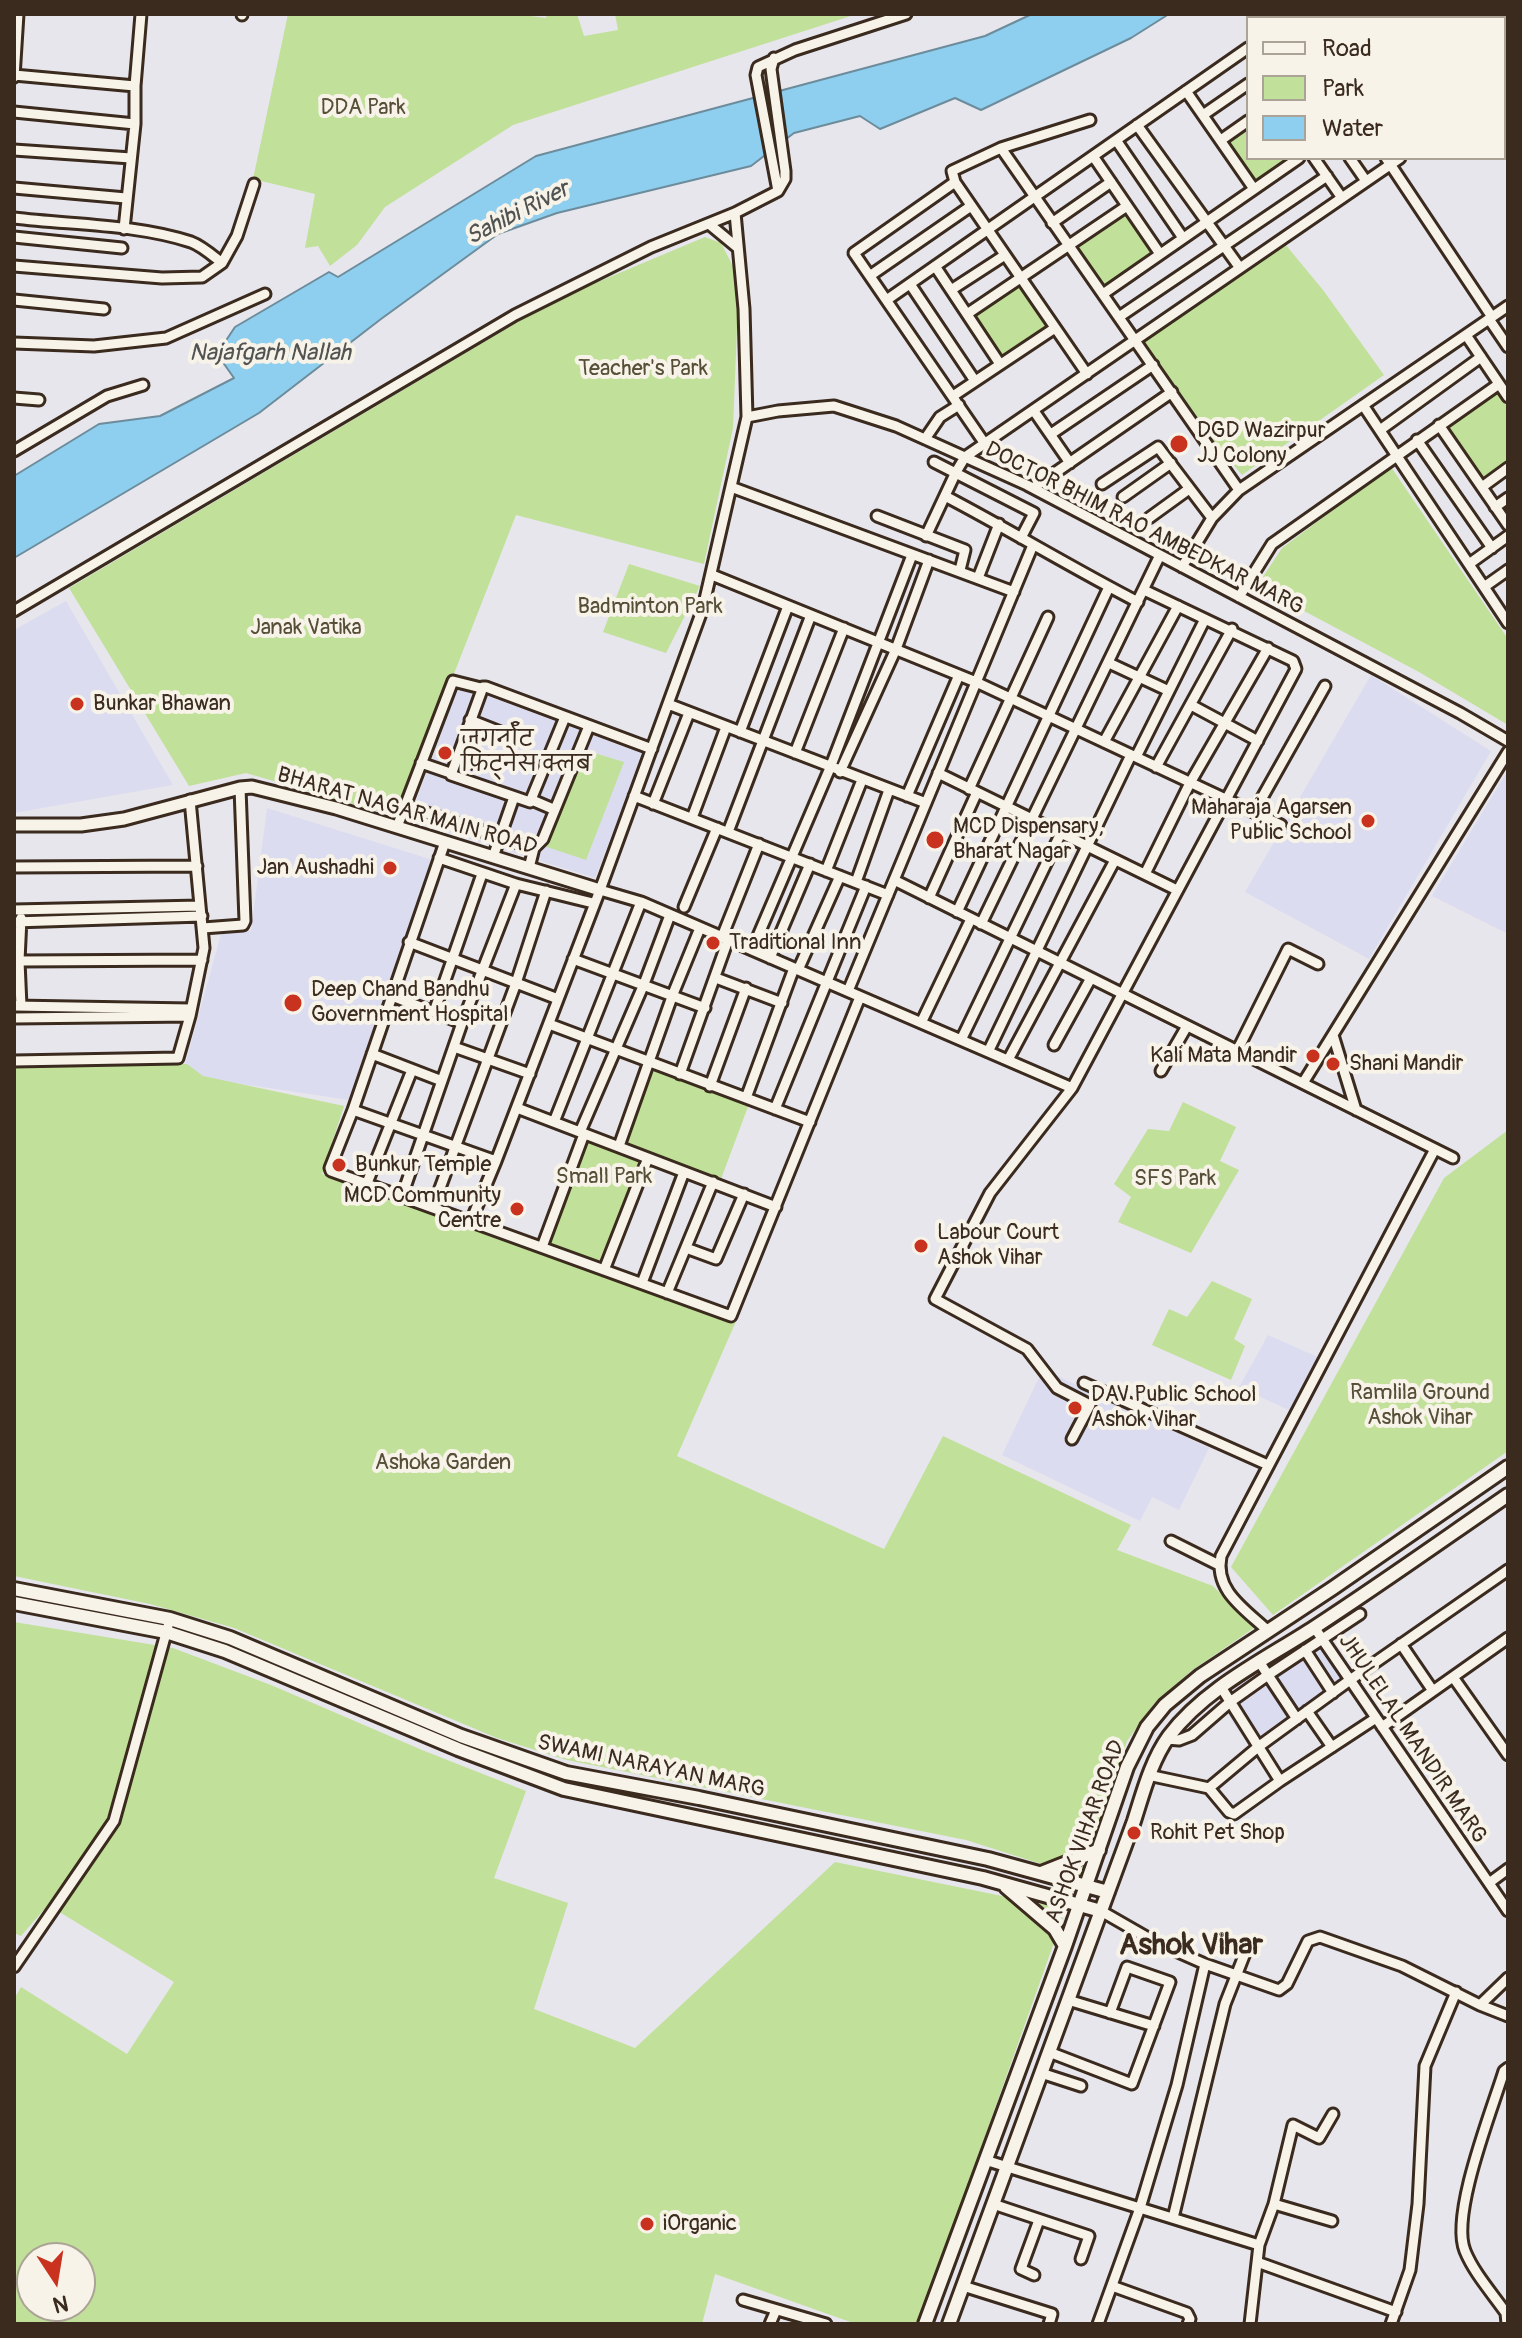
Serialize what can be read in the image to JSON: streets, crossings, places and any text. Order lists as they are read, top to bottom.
{
  "streets": {
    "main road": ["SWAMI NARAYAN MARG", "ASHOK VIHAR ROAD"],
    "street": ["DOCTOR BHIM RAO AMBEDKAR MARG", "BHARAT NAGAR MAIN ROAD", "JHULELAL MANDIR MARG"]
  },
  "crossings": [
    ["JHULELAL MANDIR MARG", "ASHOK VIHAR ROAD"],
    ["SWAMI NARAYAN MARG", "ASHOK VIHAR ROAD"]
  ],
  "districts": ["Ashok Vihar"],
  "water": ["Sahibi River", "Najafgarh Nallah"],
  "parks": [
    "DDA Park",
    "Teacher's Park",
    "Badminton Park",
    "Janak Vatika",
    "Small Park",
    "SFS Park",
    "Ramlila Ground Ashok Vihar",
    "Ashoka Garden"
  ],
  "places": [
    "DGD Wazirpur JJ Colony",
    "Bunkar Bhawan",
    "जगर्नॉट फ़िट्नेस क्लब",
    "Maharaja Agarsen Public School",
    "MCD Dispensary, Bharat Nagar",
    "Jan Aushadhi",
    "Traditional Inn",
    "Deep Chand Bandhu Government Hospital",
    "Kali Mata Mandir",
    "Shani Mandir",
    "Bunkur Temple",
    "MCD Community Centre",
    "Labour Court Ashok Vihar",
    "DAV Public School Ashok Vihar",
    "Rohit Pet Shop",
    "iOrganic"
  ],
  "legend": ["Road", "Park", "Water"],
  "north": "bottom"
}
